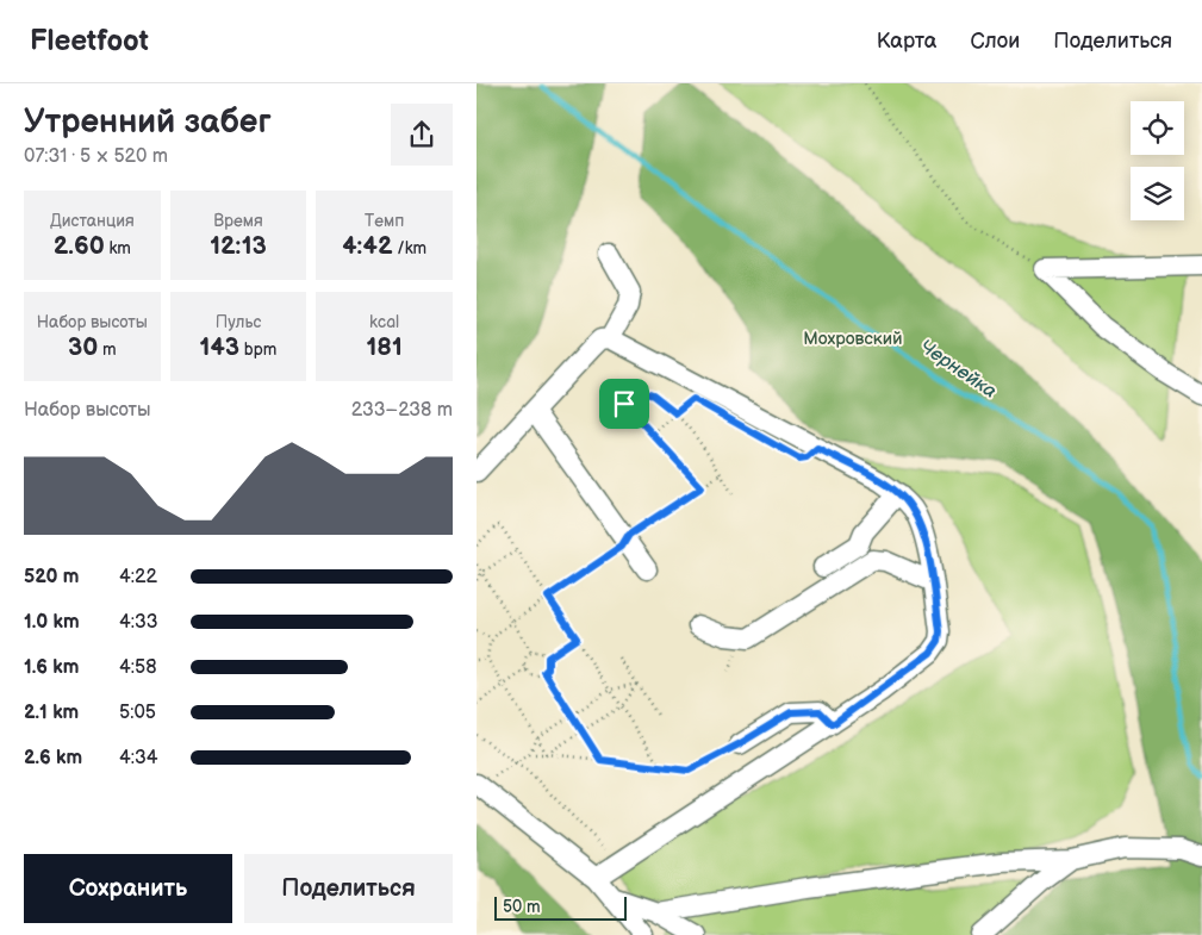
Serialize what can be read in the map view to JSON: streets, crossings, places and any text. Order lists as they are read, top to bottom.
{
  "water": ["Чернейка"],
  "parks": ["Мохровский"],
  "scale_bar": "50 m",
  "page": {
    "header": "Fleetfoot",
    "nav": ["Карта", "Слои", "Поделиться"],
    "heading": ["Утренний забег", "07:31 · 5 × 520 m"],
    "stats": [
      ["Дистанция", "2.60 km"],
      ["Время", "12:13"],
      ["Темп", "4:42 /km"],
      ["Набор высоты", "30 m"],
      ["Пульс", "143 bpm"],
      ["kcal", "181"]
    ],
    "chart": ["Набор высоты", "233–238 m"],
    "list": [
      {
        "name": "520 m",
        "note": "4:22"
      },
      {
        "name": "1.0 km",
        "note": "4:33"
      },
      {
        "name": "1.6 km",
        "note": "4:58"
      },
      {
        "name": "2.1 km",
        "note": "5:05"
      },
      {
        "name": "2.6 km",
        "note": "4:34"
      }
    ],
    "buttons": ["Сохранить", "Поделиться"],
    "scale": "50 m"
  }
}
